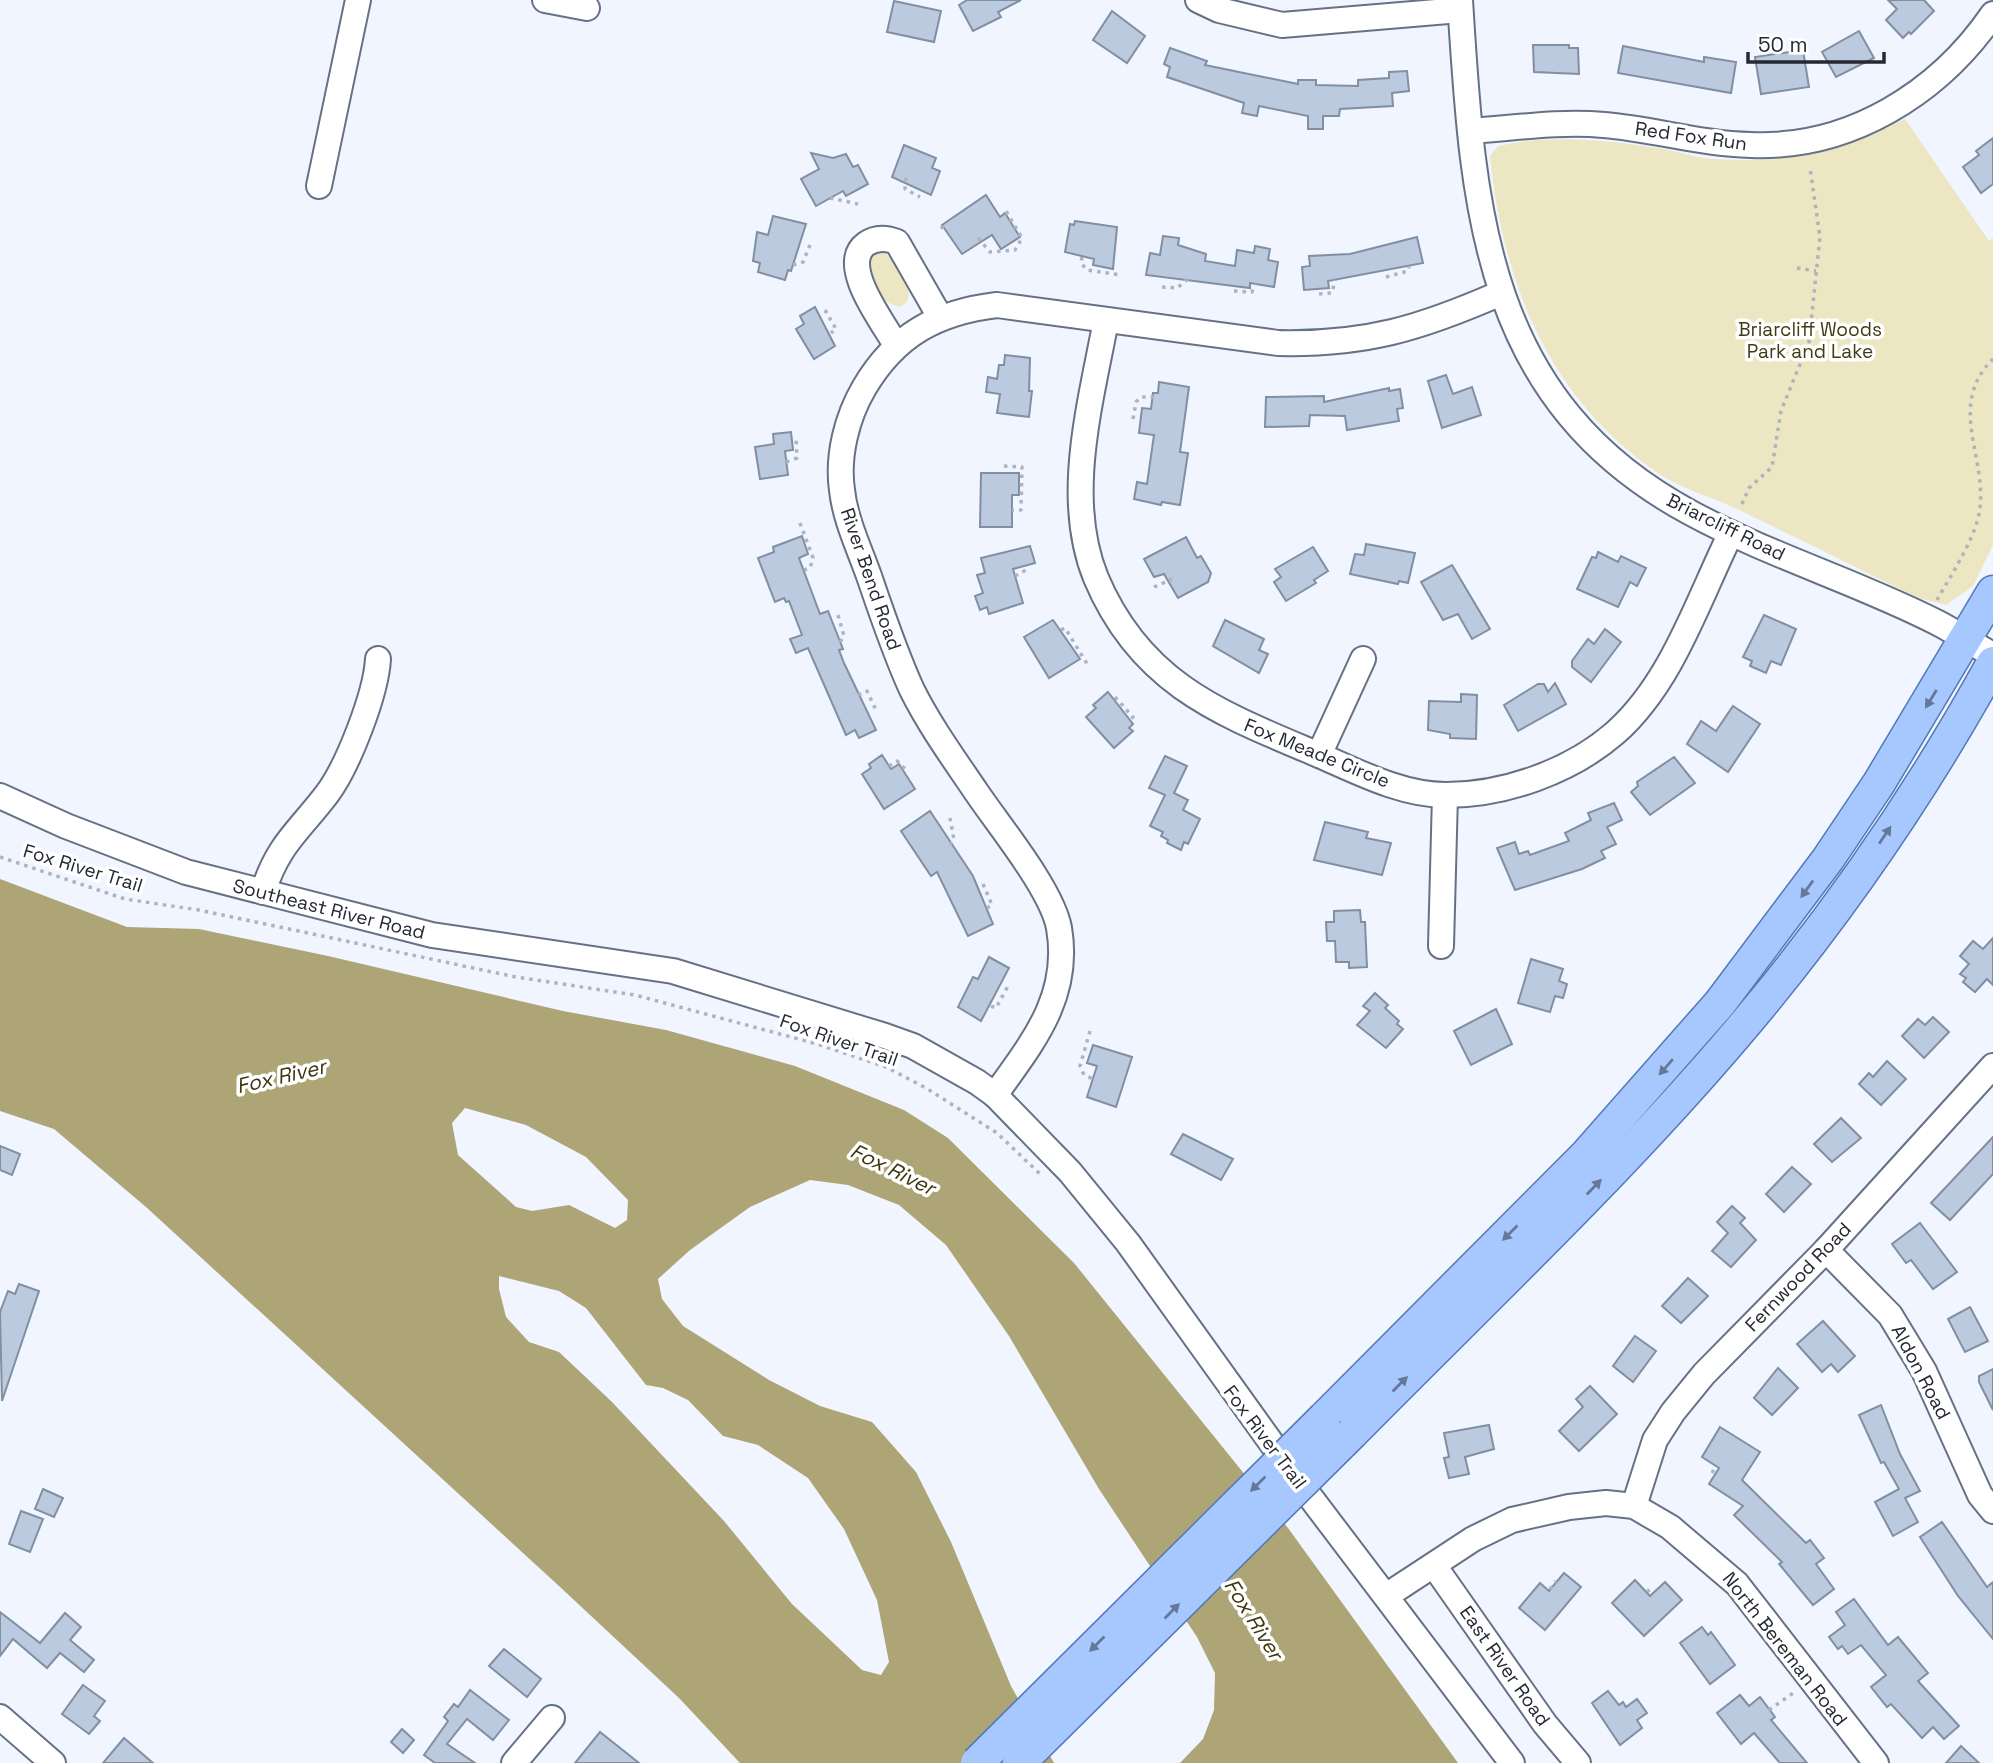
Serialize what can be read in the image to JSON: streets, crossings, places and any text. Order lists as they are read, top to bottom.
{
  "streets": {
    "street": [
      "Red Fox Run",
      "Briarcliff Road",
      "River Bend Road",
      "Fox Meade Circle",
      "Southeast River Road",
      "Fernwood Road",
      "Aldon Road",
      "North Bereman Road",
      "East River Road"
    ],
    "path": ["Fox River Trail"]
  },
  "crossings": [
    ["Red Fox Run", "Briarcliff Road"],
    ["Briarcliff Road", "River Bend Road"],
    ["Briarcliff Road", "Fox Meade Circle"],
    ["River Bend Road", "Fox Meade Circle"],
    ["River Bend Road", "Southeast River Road"],
    ["Southeast River Road", "North Bereman Road"],
    ["Fernwood Road", "Aldon Road"],
    ["Fernwood Road", "North Bereman Road"],
    ["North Bereman Road", "East River Road"]
  ],
  "water": ["Fox River"],
  "parks": ["Briarcliff Woods Park and Lake"],
  "scale_bar": "50 m"
}
